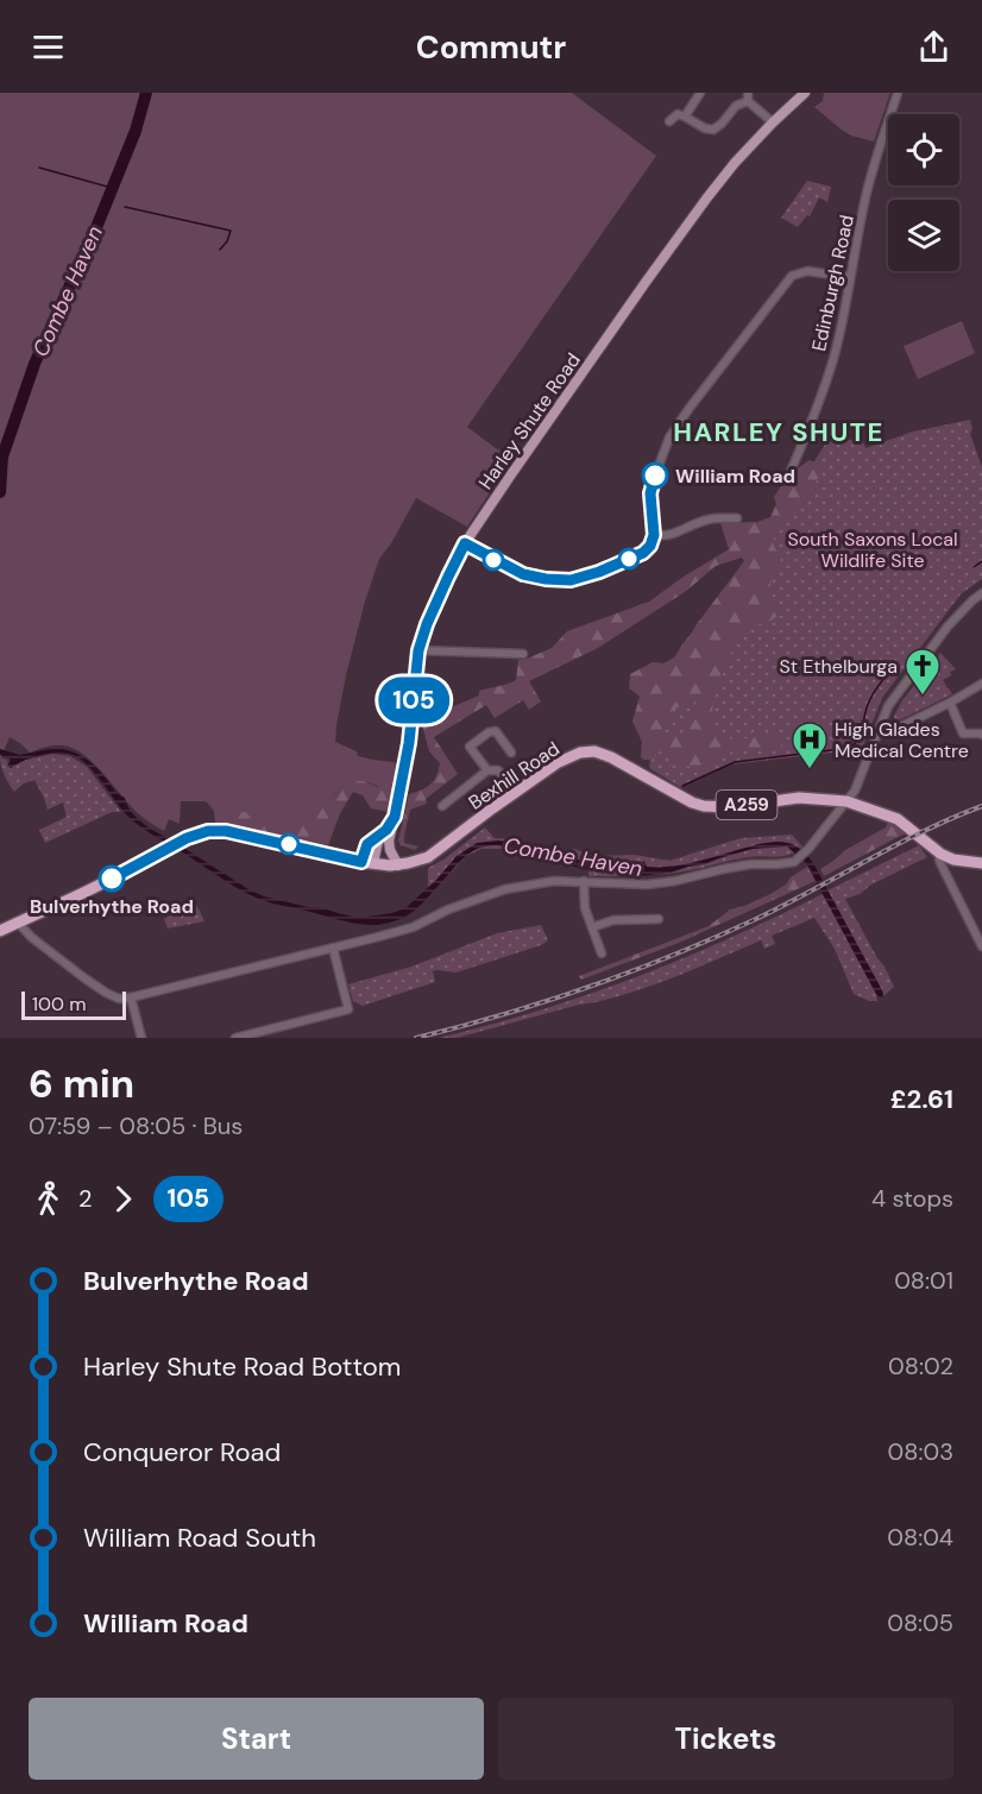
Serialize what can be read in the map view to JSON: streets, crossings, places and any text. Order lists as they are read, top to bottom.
{
  "streets": {
    "highway": ["Bexhill Road", "A259"],
    "main road": ["Harley Shute Road"],
    "street": ["Edinburgh Road"]
  },
  "crossings": [
    ["Harley Shute Road", "Bexhill Road"],
    ["Bexhill Road", "A259"]
  ],
  "districts": ["HARLEY SHUTE"],
  "water": ["Combe Haven"],
  "parks": ["South Saxons Local Wildlife Site"],
  "places": {
    "other": ["William Road", "Bulverhythe Road"],
    "church": ["St Ethelburga"],
    "hospital": ["High Glades Medical Centre"]
  },
  "lines": ["bus line 105"],
  "scale_bar": "100 m",
  "page": {
    "header": "Commutr",
    "on_map": "105",
    "scale": "100 m",
    "heading": ["6 min", "07:59 – 08:05 · Bus", "£2.61"],
    "legs": ["2", "105", "4 stops"],
    "list": [
      {
        "name": "Bulverhythe Road",
        "value": "08:01"
      },
      {
        "name": "Harley Shute Road Bottom",
        "value": "08:02"
      },
      {
        "name": "Conqueror Road",
        "value": "08:03"
      },
      {
        "name": "William Road South",
        "value": "08:04"
      },
      {
        "name": "William Road",
        "value": "08:05"
      }
    ],
    "buttons": ["Start", "Tickets"]
  }
}
